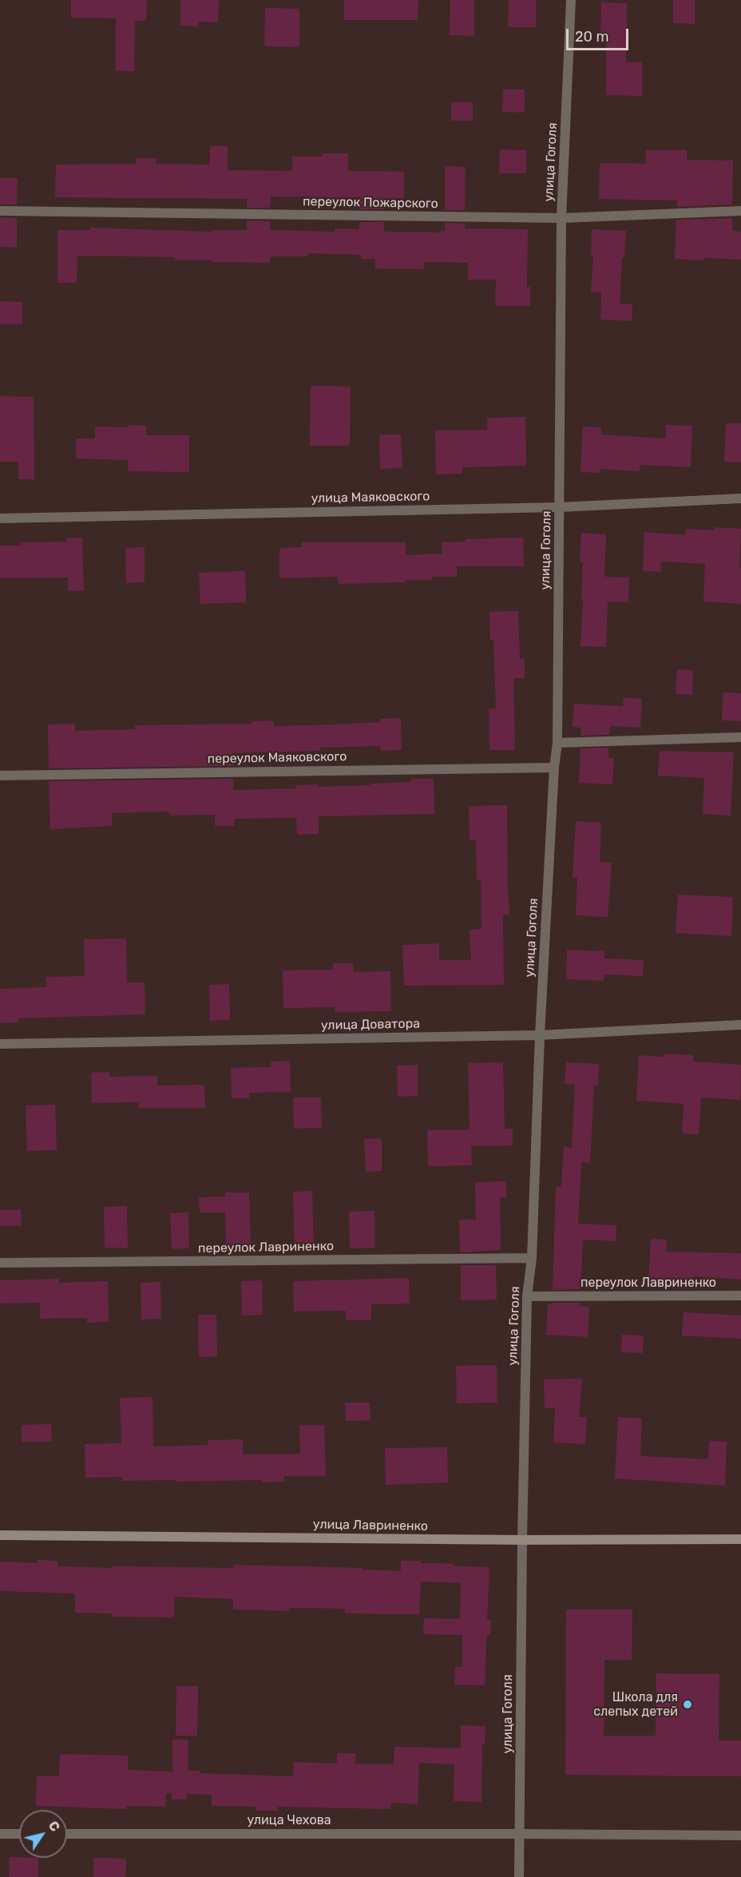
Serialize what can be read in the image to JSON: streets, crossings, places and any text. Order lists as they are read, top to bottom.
{
  "streets": {
    "main road": ["улица Лавриненко"],
    "street": [
      "улица Гоголя",
      "переулок Пожарского",
      "улица Маяковского",
      "переулок Маяковского",
      "улица Доватора",
      "переулок Лавриненко",
      "улица Чехова"
    ]
  },
  "crossings": [
    ["улица Гоголя", "переулок Пожарского"],
    ["улица Гоголя", "улица Маяковского"],
    ["улица Гоголя", "переулок Маяковского"],
    ["улица Гоголя", "улица Доватора"],
    ["улица Гоголя", "переулок Лавриненко"],
    ["улица Гоголя", "улица Лавриненко"],
    ["улица Гоголя", "улица Чехова"]
  ],
  "places": ["Школа для слепых детей"],
  "scale_bar": "20 m",
  "north": "top right"
}
